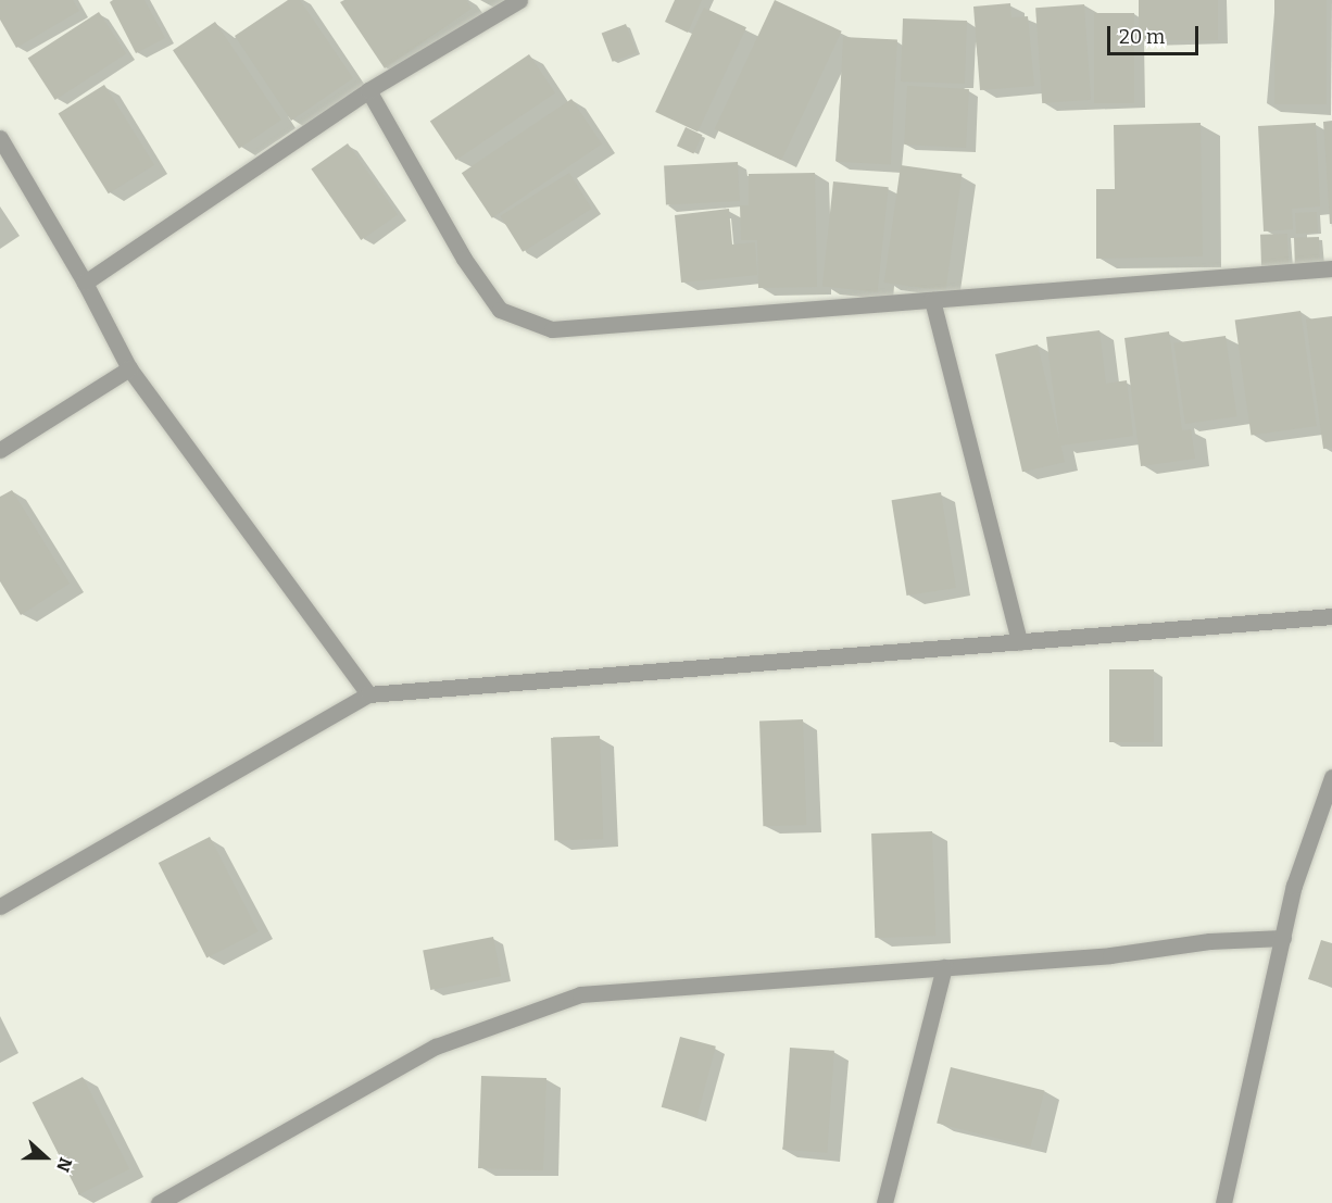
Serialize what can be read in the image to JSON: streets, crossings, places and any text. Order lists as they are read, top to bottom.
{
  "scale_bar": "20 m",
  "north": "right"
}
